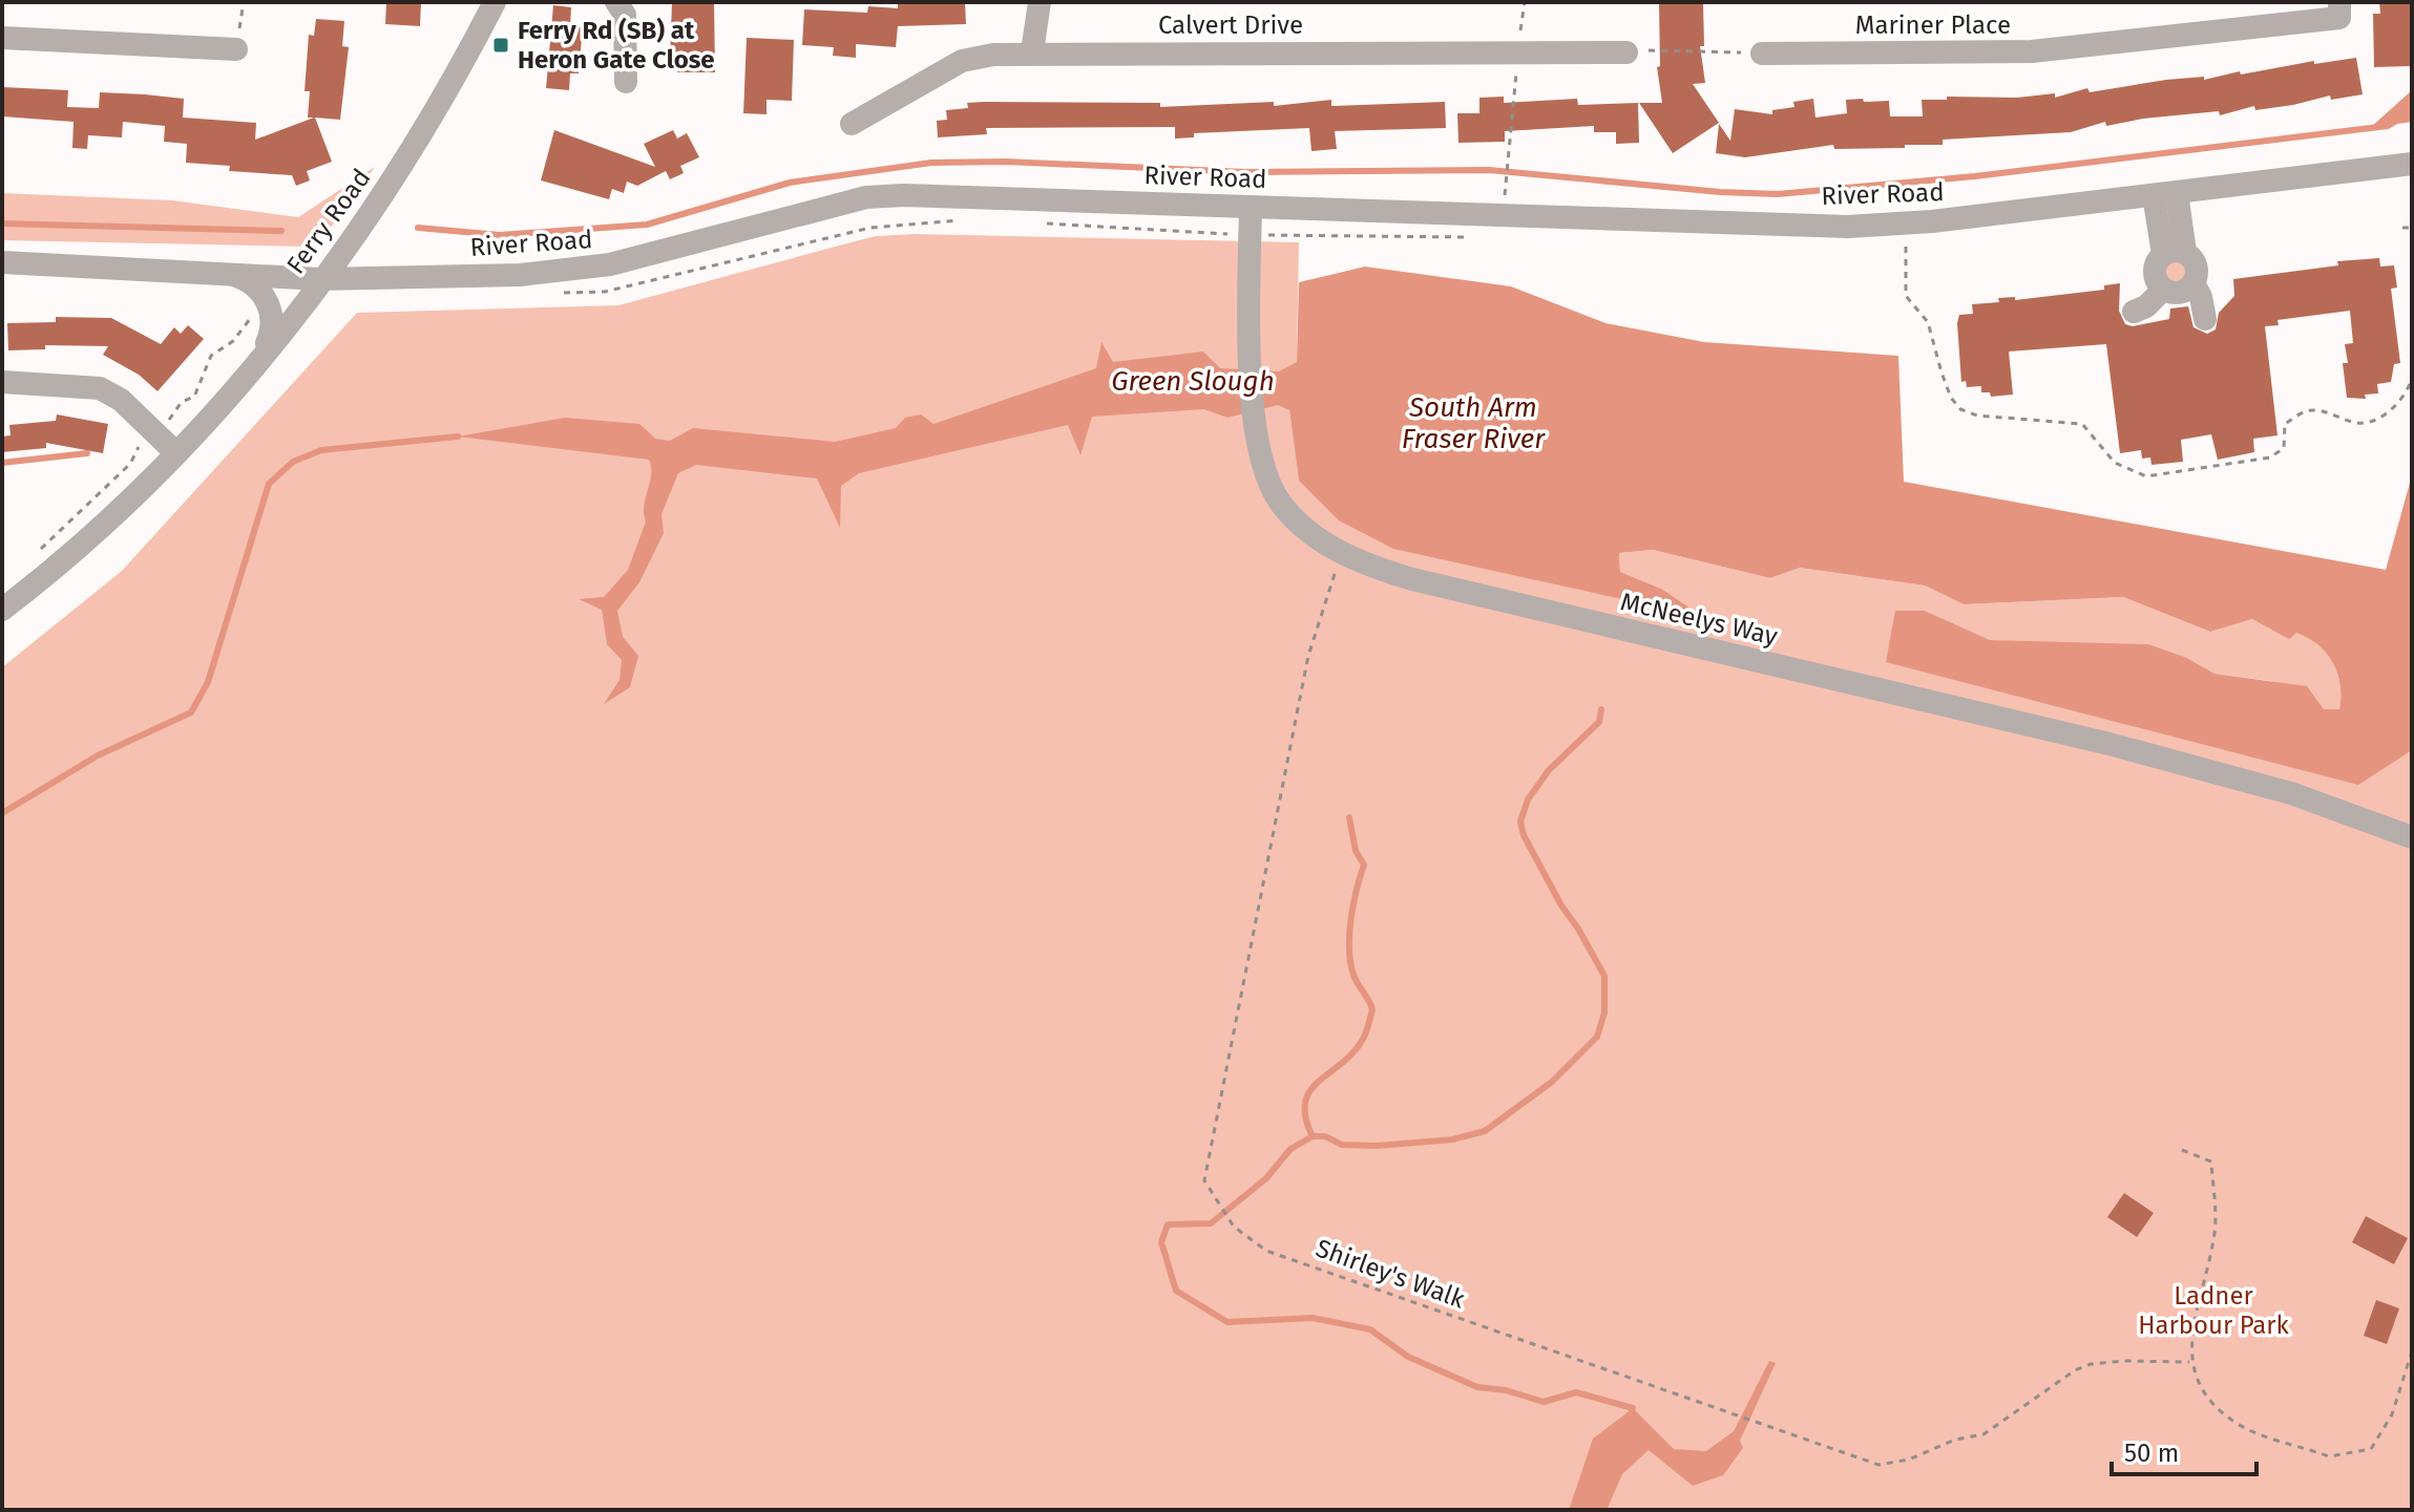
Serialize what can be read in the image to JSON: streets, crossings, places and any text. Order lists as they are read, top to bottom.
{
  "streets": {
    "street": [
      "Calvert Drive",
      "Mariner Place",
      "River Road",
      "Ferry Road",
      "McNeelys Way"
    ],
    "path": ["Shirley's Walk"]
  },
  "crossings": [
    ["River Road", "Ferry Road"],
    ["River Road", "McNeelys Way"],
    ["McNeelys Way", "Shirley's Walk"]
  ],
  "water": ["Green Slough", "South Arm Fraser River"],
  "parks": ["Ladner Harbour Park"],
  "places": {
    "transit": ["Ferry Rd (SB) at Heron Gate Close"]
  },
  "scale_bar": "50 m"
}
